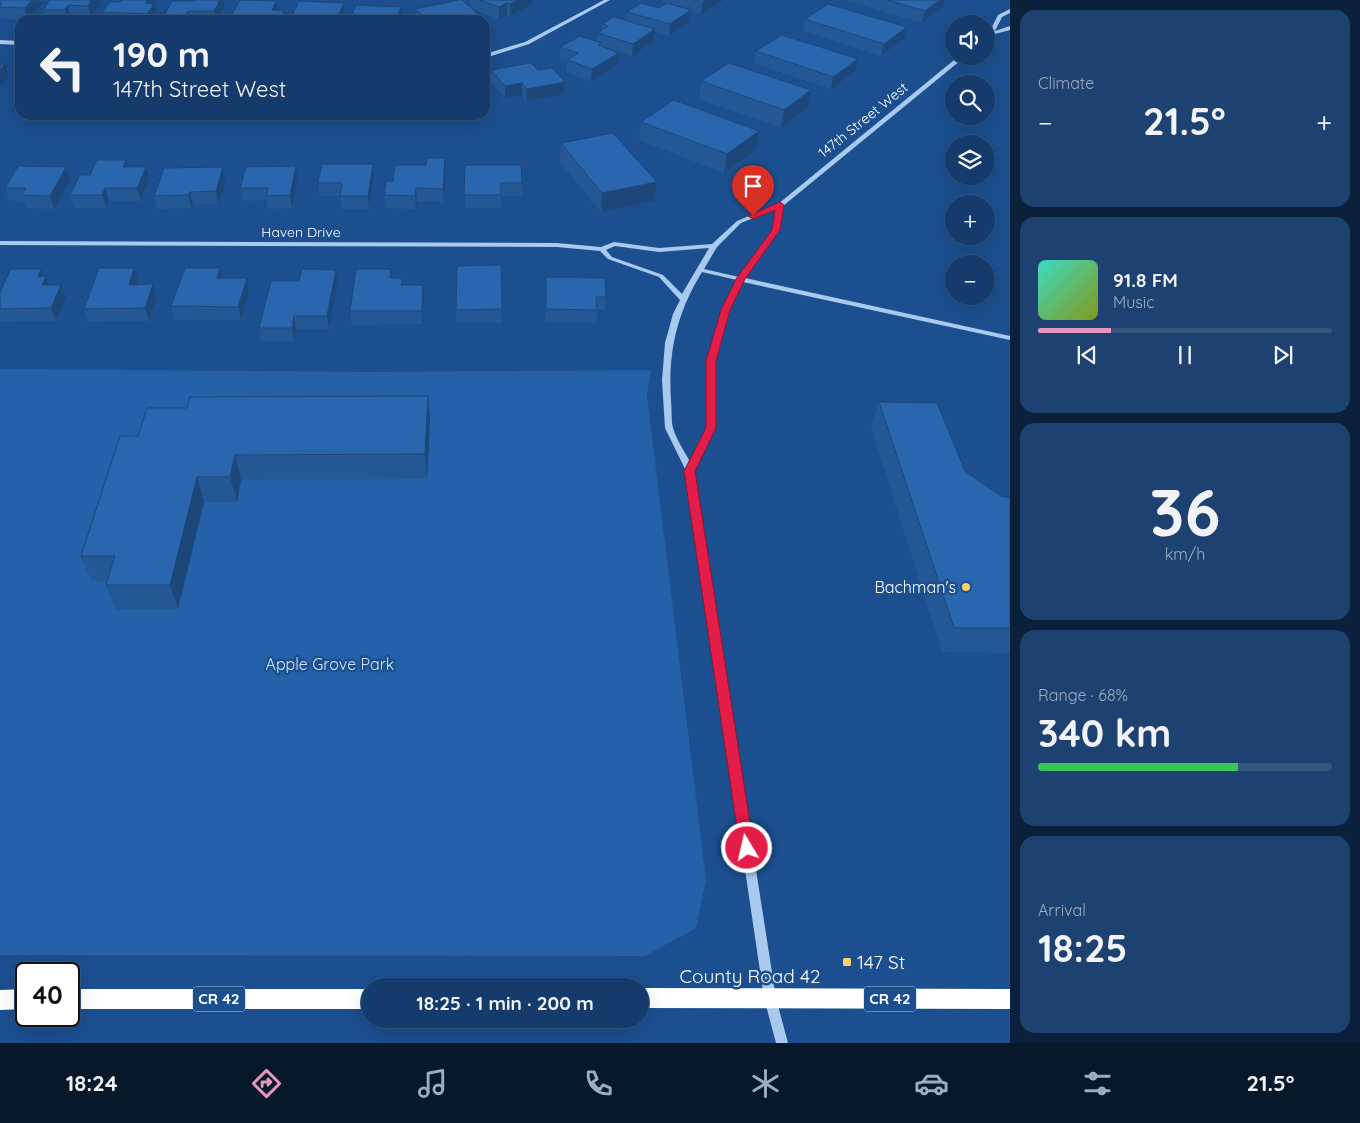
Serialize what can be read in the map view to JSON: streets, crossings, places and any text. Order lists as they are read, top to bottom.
{
  "streets": {
    "highway": ["County Road 42", "CR 42"],
    "street": ["147th Street West", "Haven Drive"]
  },
  "crossings": [
    ["147th Street West", "Haven Drive"],
    ["147th Street West", "County Road 42"]
  ],
  "parks": ["Apple Grove Park"],
  "places": {
    "other": ["Bachman's"],
    "transit": ["147 St"]
  },
  "page": {
    "tile": [
      "Climate",
      ["36", "km/h"],
      ["Range · 68%", "340 km"],
      ["Arrival", "18:25"]
    ],
    "map_buttons": ["+", "−"],
    "turn": ["190 m", "147th Street West"],
    "heat": ["−", "21.5°", "+"],
    "song": ["91.8 FM", "Music"],
    "limit": "40",
    "trip": "18:25 · 1 min · 200 m",
    "tabs": ["18:24", "21.5°"]
  }
}
